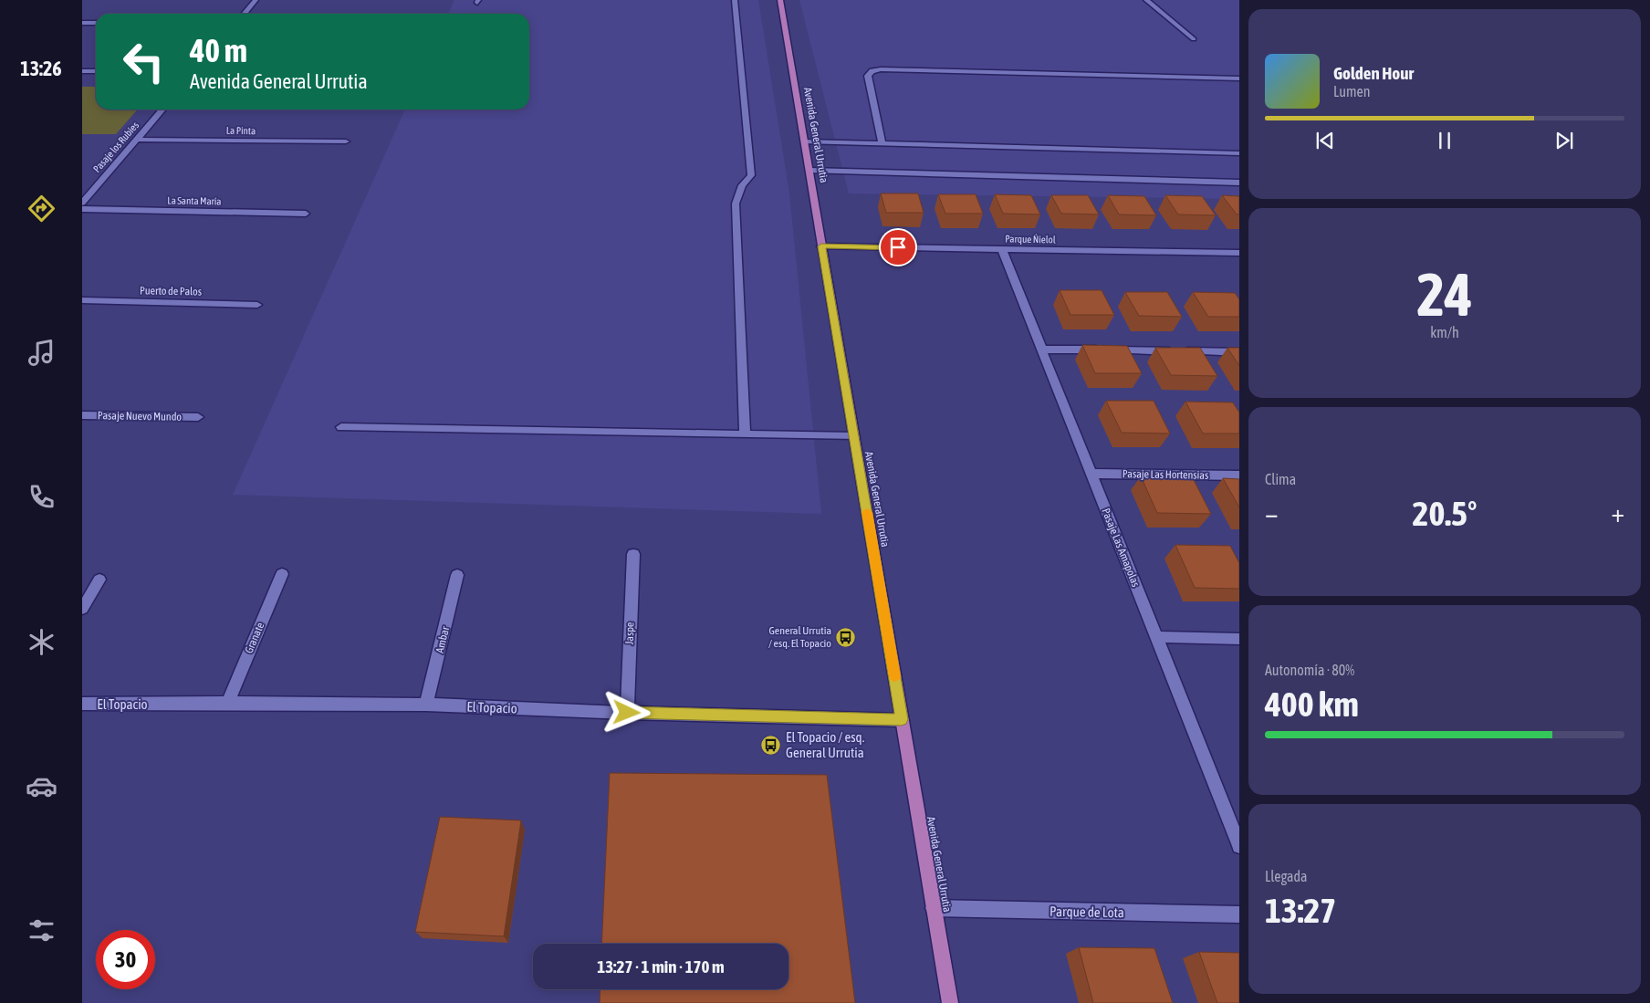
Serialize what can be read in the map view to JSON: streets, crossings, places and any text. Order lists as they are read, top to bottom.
{
  "streets": {
    "main road": ["Avenida General Urrutia"],
    "street": [
      "La Pinta",
      "Pasaje los Rubíes",
      "La Santa María",
      "Parque Ńielol",
      "Puerto de Palos",
      "Pasaje Nuevo Mundo",
      "Pasaje Las Hortensias",
      "Pasaje Las Amapolas",
      "Jaspe",
      "Granate",
      "Ambar",
      "El Topacio",
      "Parque de Lota"
    ]
  },
  "crossings": [
    ["La Pinta", "Pasaje los Rubíes"],
    ["Avenida General Urrutia", "Parque Ńielol"],
    ["Avenida General Urrutia", "El Topacio"],
    ["Avenida General Urrutia", "Parque de Lota"],
    ["Pasaje los Rubíes", "La Santa María"],
    ["Parque Ńielol", "Pasaje Las Amapolas"],
    ["Pasaje Las Hortensias", "Pasaje Las Amapolas"],
    ["Jaspe", "El Topacio"],
    ["Granate", "El Topacio"],
    ["Ambar", "El Topacio"]
  ],
  "places": {
    "bus stop": ["General Urrutia / esq. El Topacio", "El Topacio / esq. General Urrutia"]
  },
  "page": {
    "tabs": "13:26",
    "turn": ["40 m", "Avenida General Urrutia"],
    "song": ["Golden Hour", "Lumen"],
    "tile": [
      ["24", "km/h"],
      "Clima",
      ["Autonomía · 80%", "400 km"],
      ["Llegada", "13:27"]
    ],
    "heat": ["−", "20.5°", "+"],
    "limit": "30",
    "trip": "13:27 · 1 min · 170 m"
  }
}
